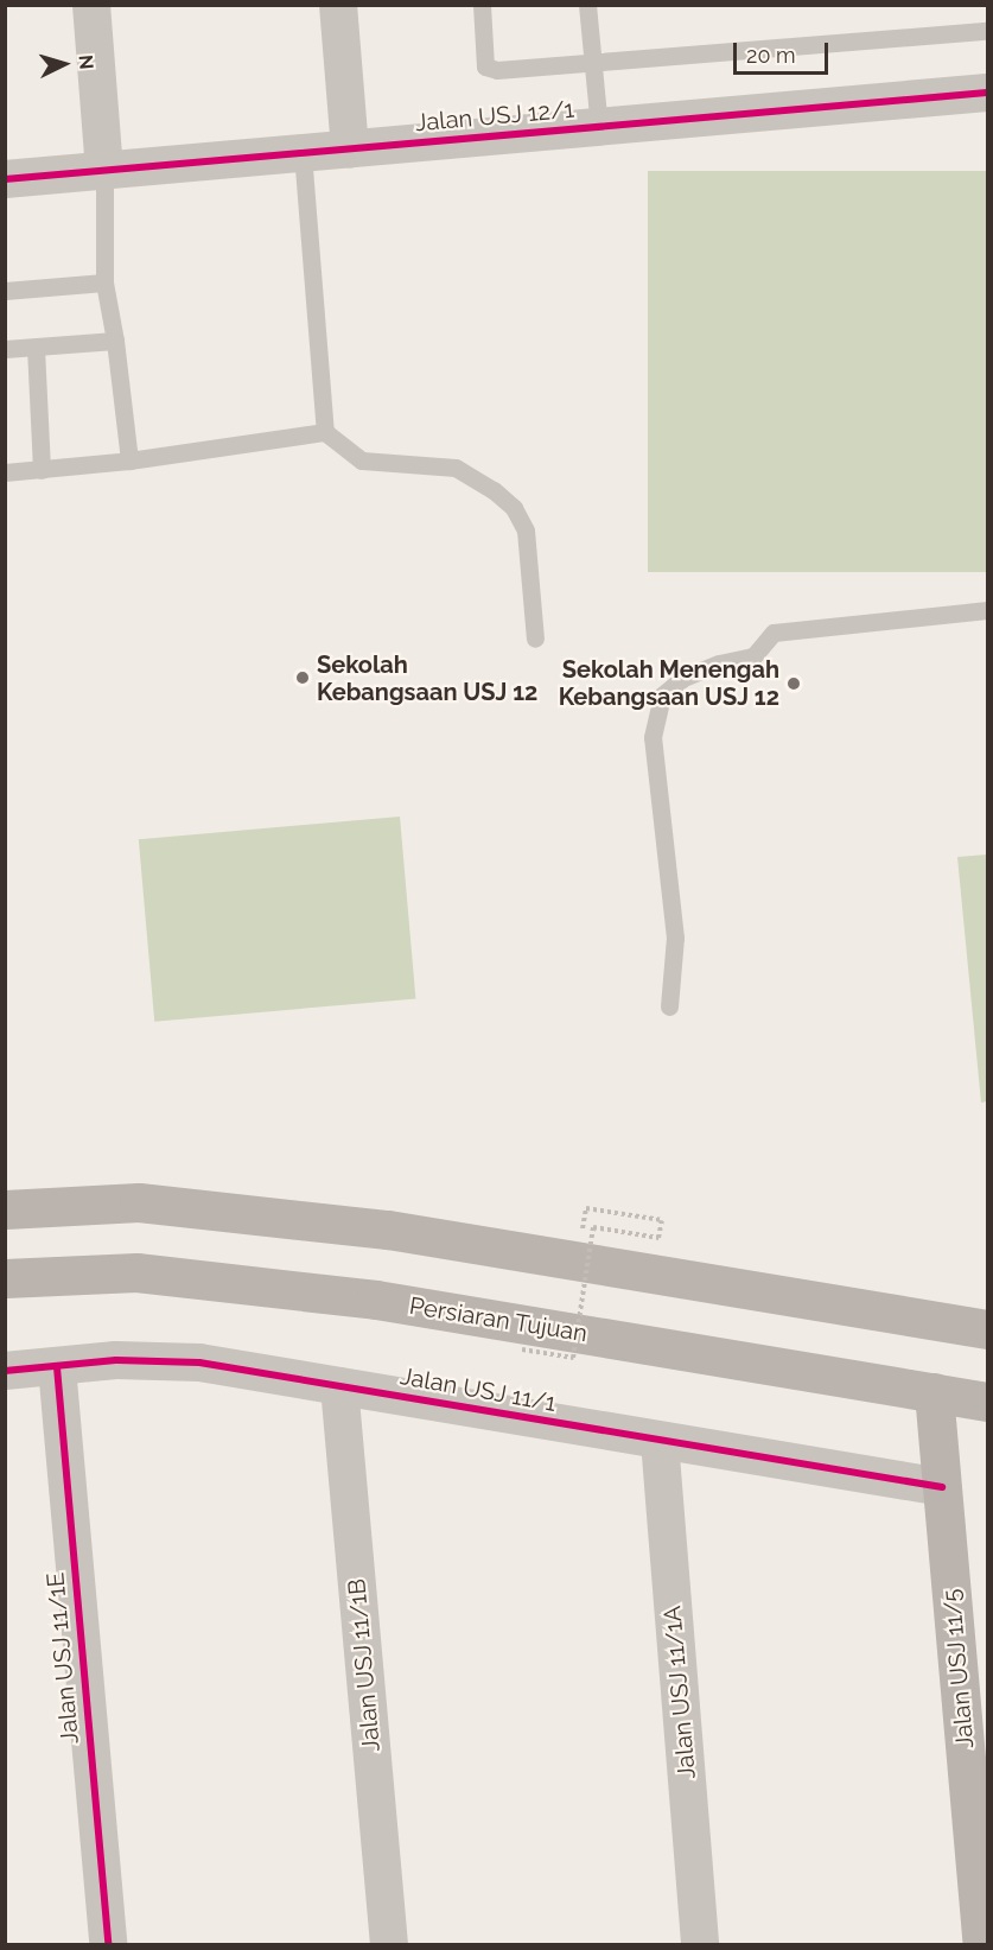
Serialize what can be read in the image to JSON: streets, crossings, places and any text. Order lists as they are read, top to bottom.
{
  "streets": {
    "main road": ["Persiaran Tujuan", "Jalan USJ 11/5"],
    "street": [
      "Jalan USJ 12/1",
      "Jalan USJ 11/1",
      "Jalan USJ 11/1E",
      "Jalan USJ 11/1B",
      "Jalan USJ 11/1A"
    ]
  },
  "crossings": [
    ["Persiaran Tujuan", "Jalan USJ 11/5"],
    ["Jalan USJ 11/1", "Jalan USJ 11/1E"],
    ["Jalan USJ 11/1", "Jalan USJ 11/1B"],
    ["Jalan USJ 11/1", "Jalan USJ 11/5"],
    ["Jalan USJ 11/1", "Jalan USJ 11/1A"]
  ],
  "places": ["Sekolah Kebangsaan USJ 12", "Sekolah Menengah Kebangsaan USJ 12"],
  "scale_bar": "20 m",
  "north": "right"
}
